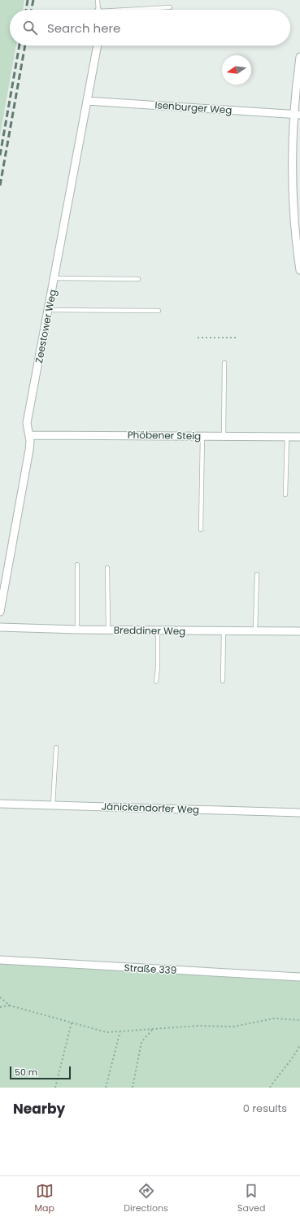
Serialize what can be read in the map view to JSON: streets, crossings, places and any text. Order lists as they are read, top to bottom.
{
  "streets": {
    "street": [
      "Isenburger Weg",
      "Zeestower Weg",
      "Phöbener Steig",
      "Breddiner Weg",
      "Jänickendorfer Weg",
      "Straße 339"
    ]
  },
  "crossings": [
    ["Isenburger Weg", "Zeestower Weg"],
    ["Zeestower Weg", "Phöbener Steig"]
  ],
  "scale_bar": "50 m",
  "north": "left",
  "page": {
    "search": "Search here",
    "scale": "50 m",
    "heading": ["Nearby", "0 results"],
    "nav": ["Map", "Directions", "Saved"]
  }
}
